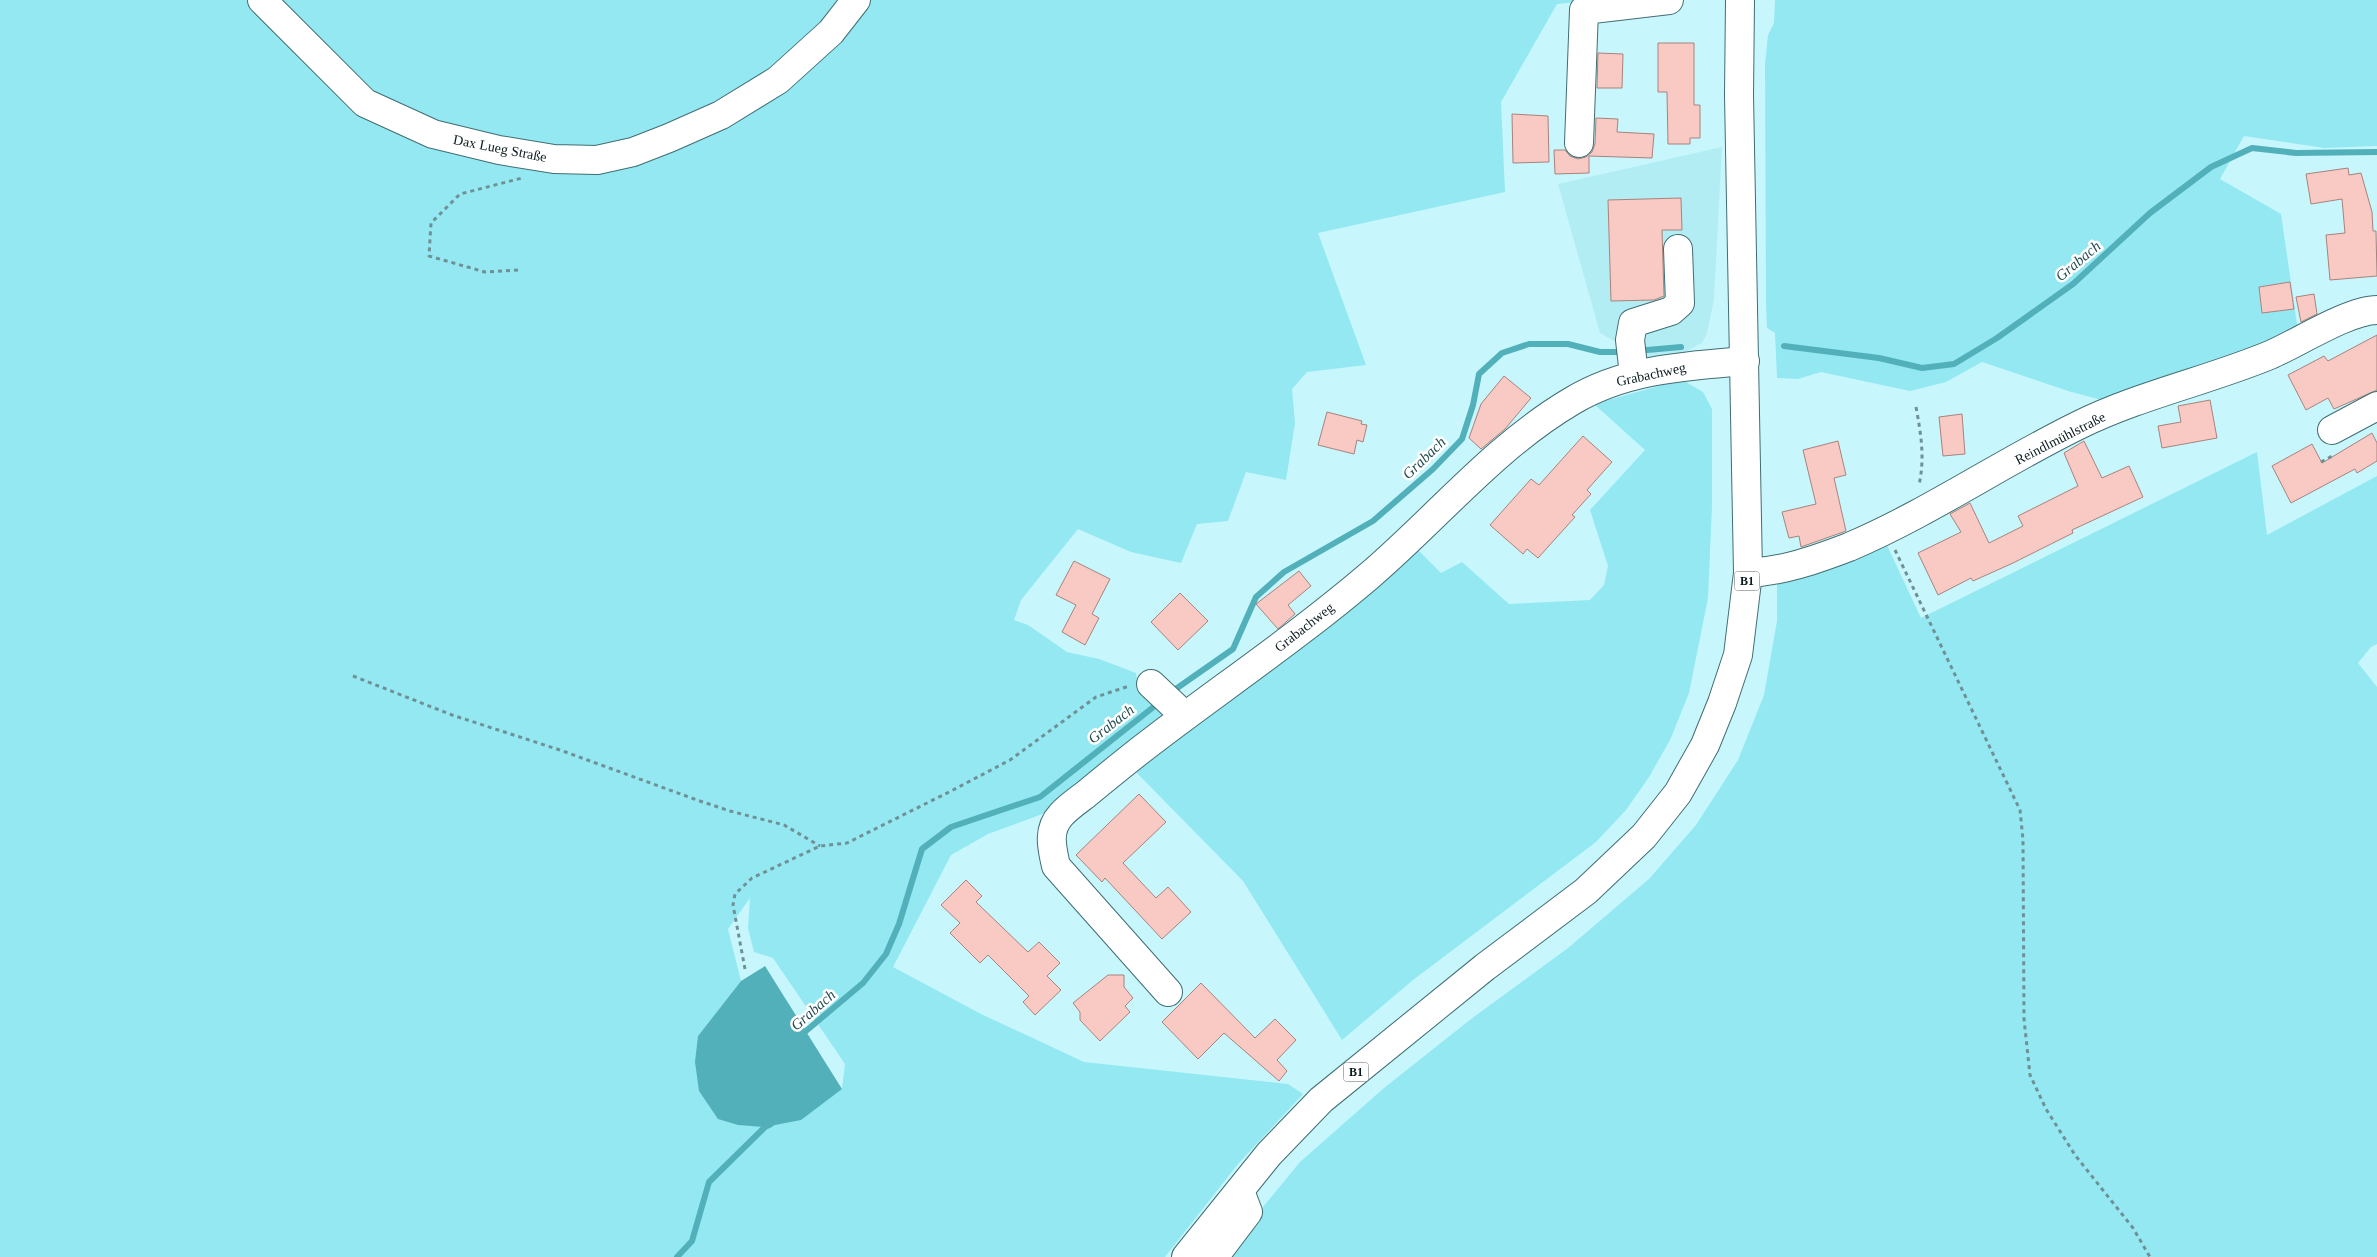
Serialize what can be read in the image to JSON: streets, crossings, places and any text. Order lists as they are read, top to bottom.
{
  "streets": {
    "street": [
      "Dax Lueg Straße",
      "Grabachweg",
      "Reindlmühlstraße",
      "B1"
    ]
  },
  "crossings": [
    ["Grabachweg", "B1"],
    ["Reindlmühlstraße", "B1"]
  ],
  "water": ["Grabach"]
}
